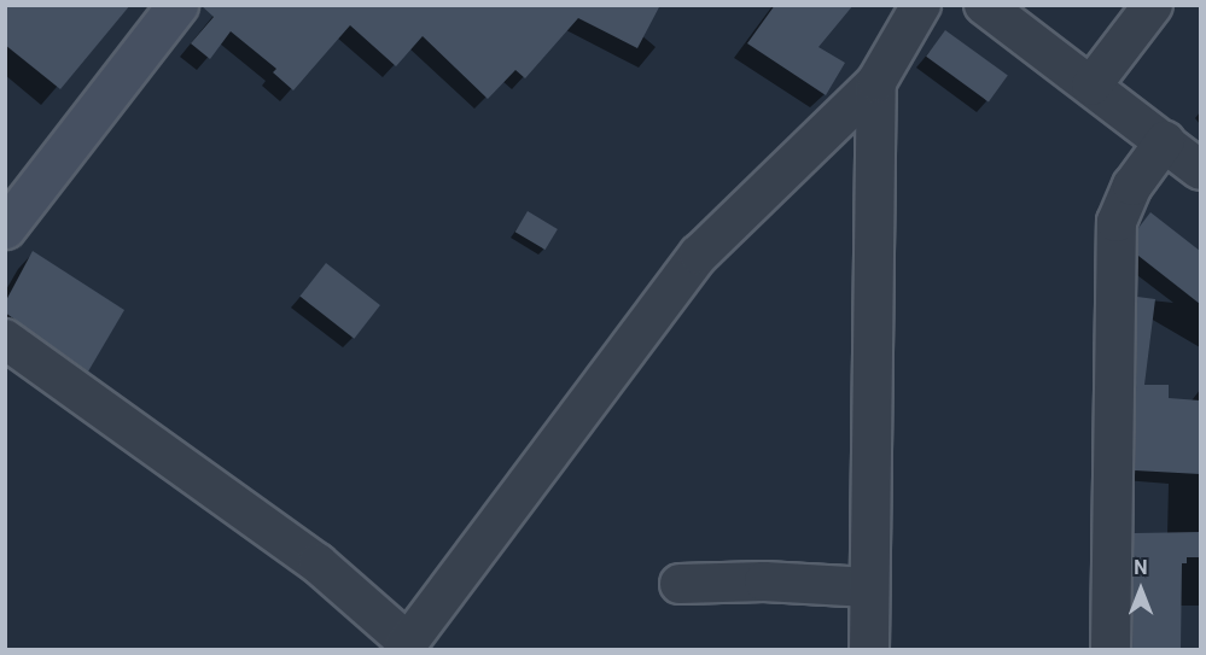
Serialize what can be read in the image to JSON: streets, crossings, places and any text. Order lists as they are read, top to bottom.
{
  "north": "top"
}
